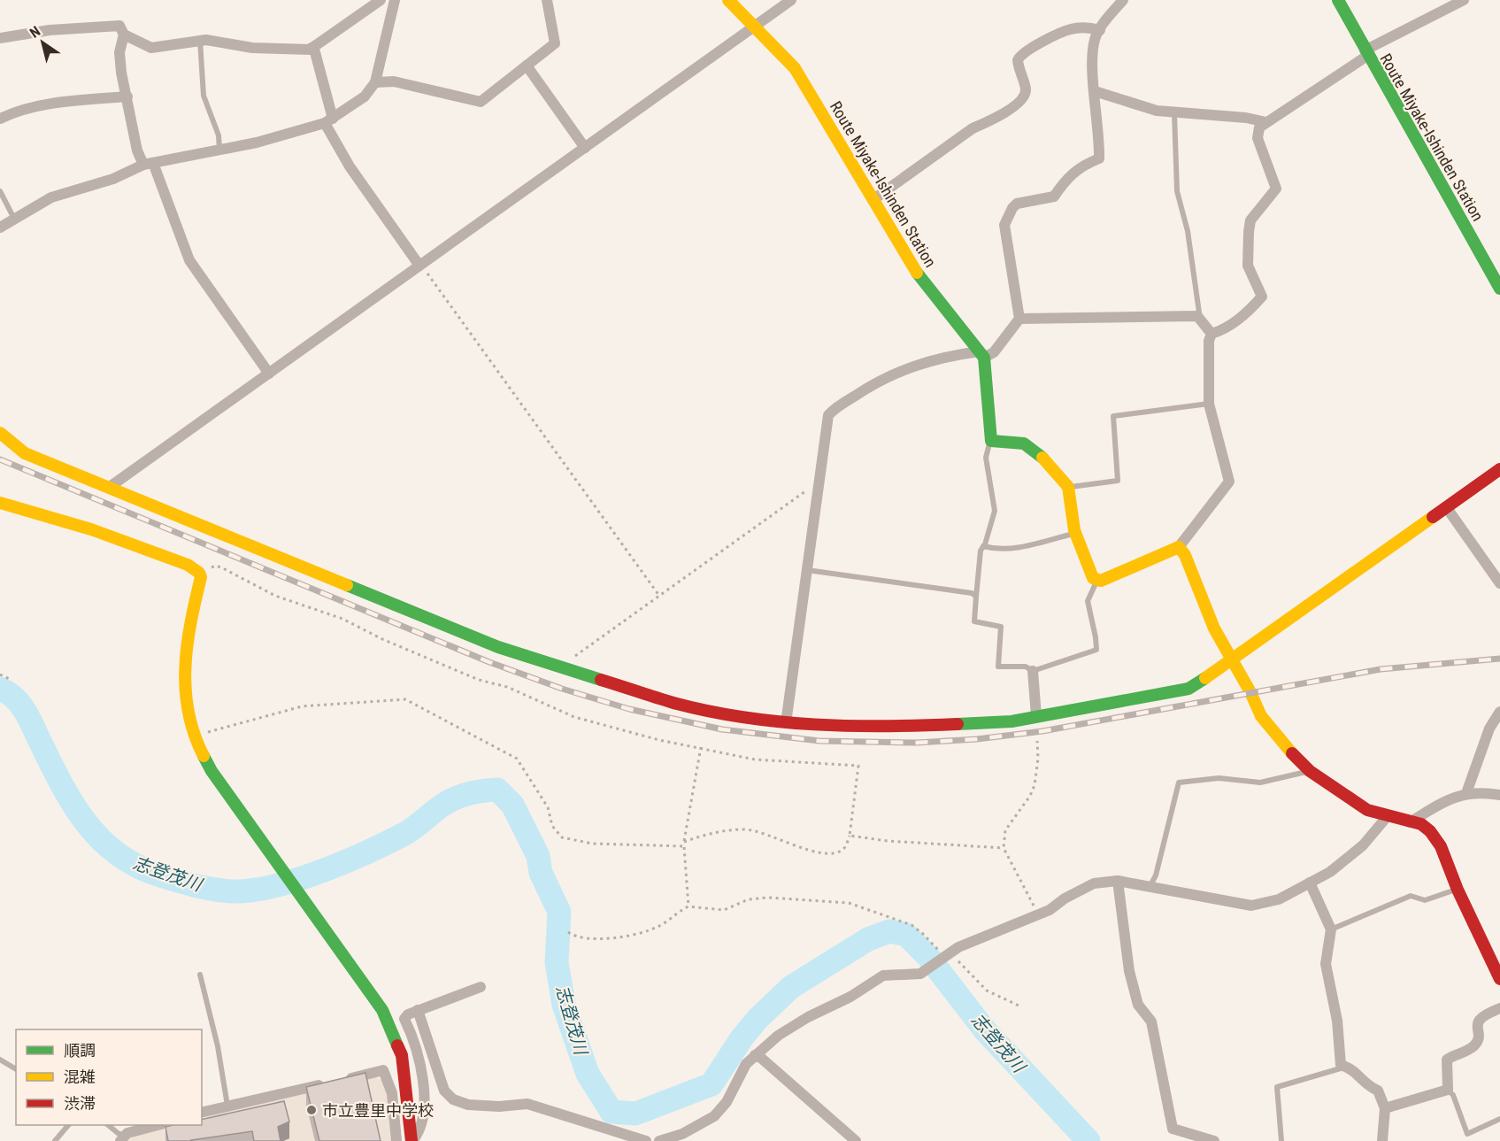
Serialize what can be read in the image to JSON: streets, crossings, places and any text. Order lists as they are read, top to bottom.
{
  "streets": {
    "street": ["Route Miyake-Ishinden Station"]
  },
  "water": ["志登茂川"],
  "places": ["市立豊里中学校"],
  "legend": ["順調", "混雑", "渋滞"],
  "north": "top left"
}
